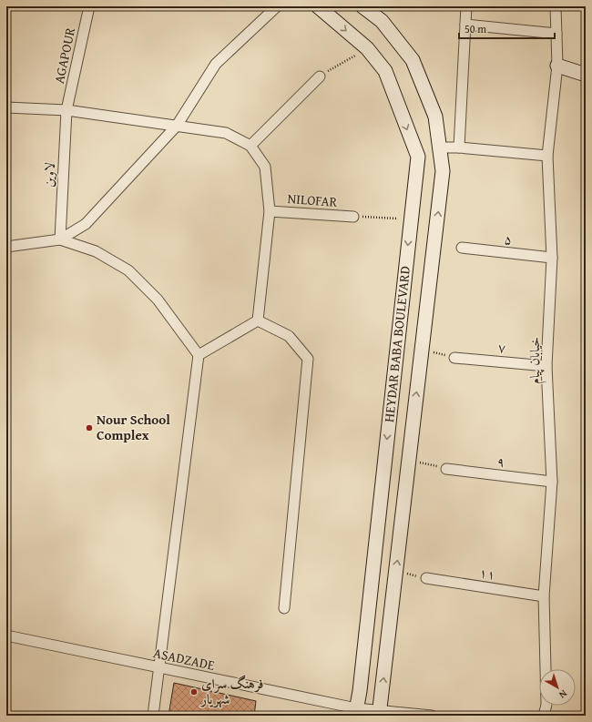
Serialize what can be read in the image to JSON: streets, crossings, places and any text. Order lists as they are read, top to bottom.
{
  "streets": {
    "street": [
      "AGAPOUR",
      "لاوین",
      "NILOFAR",
      "۵",
      "HEYDAR BABA BOULEVARD",
      "۷",
      "خیابان پیام",
      "۹",
      "۱۱",
      "ASADZADE"
    ]
  },
  "crossings": [
    ["AGAPOUR", "لاوین"],
    ["۵", "خیابان پیام"],
    ["HEYDAR BABA BOULEVARD", "ASADZADE"],
    ["۷", "خیابان پیام"],
    ["خیابان پیام", "۹"],
    ["خیابان پیام", "۱۱"]
  ],
  "places": ["Nour School Complex", "فرهنگ سرای شهریار"],
  "scale_bar": "50 m",
  "north": "bottom right"
}
